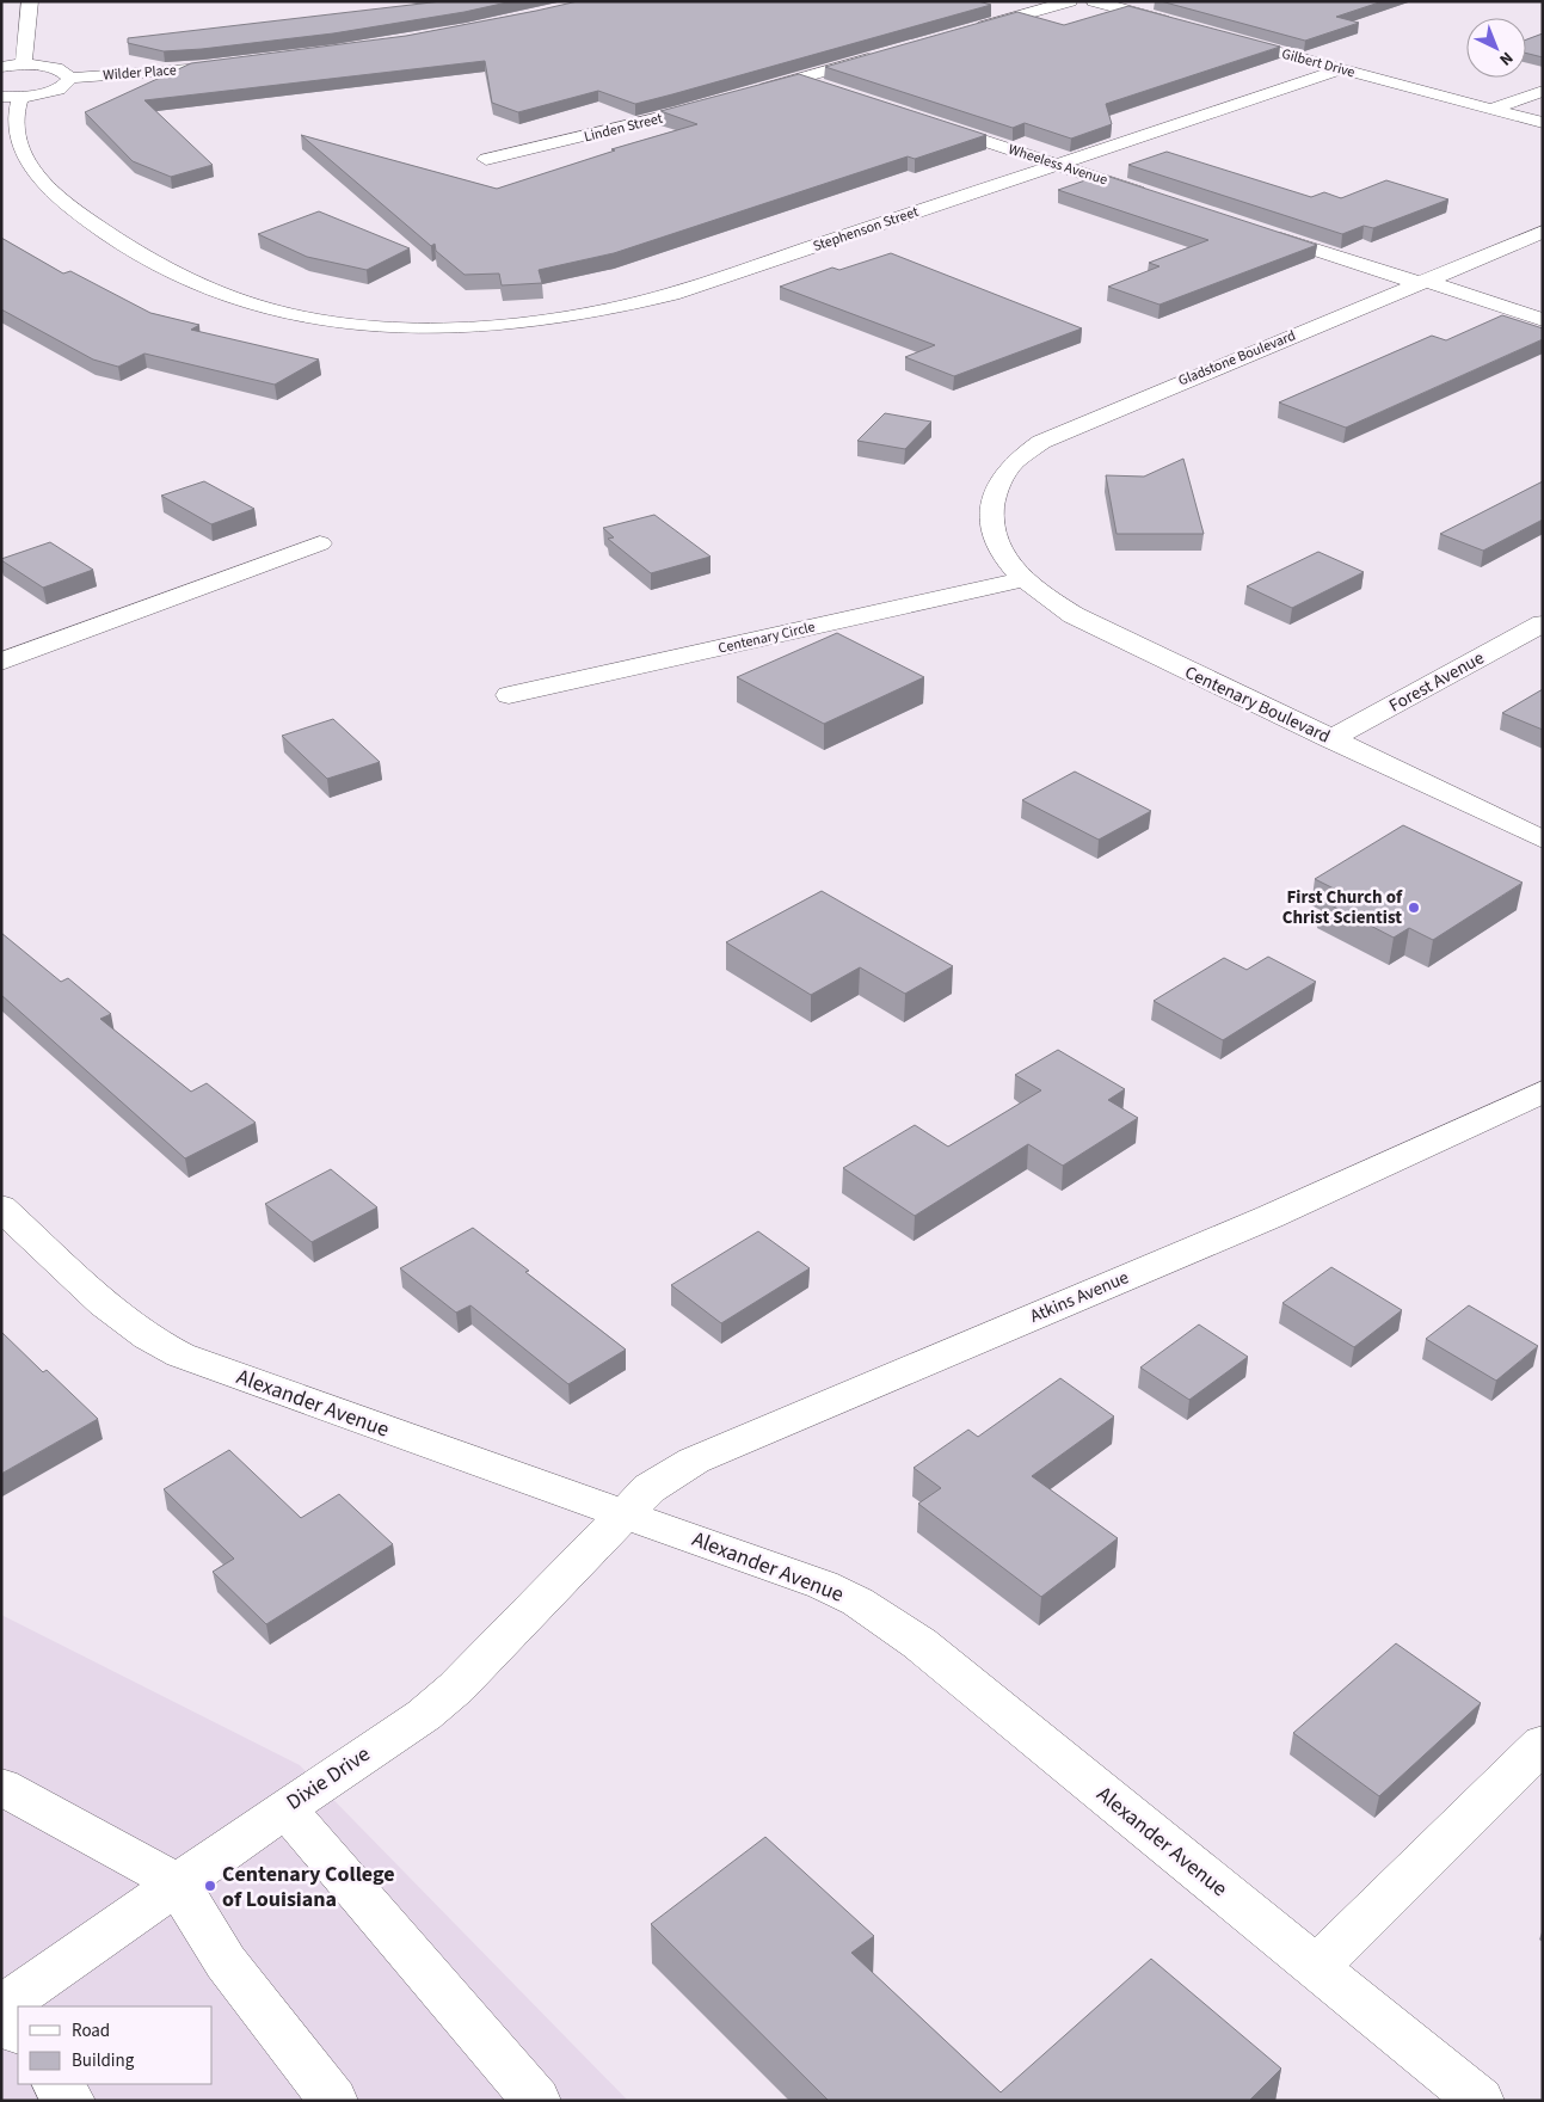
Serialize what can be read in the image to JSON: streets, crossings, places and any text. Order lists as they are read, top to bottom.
{
  "streets": {
    "street": [
      "Gilbert Drive",
      "Wilder Place",
      "Linden Street",
      "Wheeless Avenue",
      "Stephenson Street",
      "Gladstone Boulevard",
      "Centenary Circle",
      "Forest Avenue",
      "Centenary Boulevard",
      "Atkins Avenue",
      "Alexander Avenue",
      "Dixie Drive"
    ]
  },
  "crossings": [
    ["Gilbert Drive", "Stephenson Street"],
    ["Wheeless Avenue", "Stephenson Street"],
    ["Gladstone Boulevard", "Centenary Boulevard"],
    ["Centenary Circle", "Centenary Boulevard"],
    ["Forest Avenue", "Centenary Boulevard"],
    ["Atkins Avenue", "Alexander Avenue"],
    ["Atkins Avenue", "Dixie Drive"],
    ["Alexander Avenue", "Dixie Drive"]
  ],
  "places": ["First Church of Christ Scientist", "Centenary College of Louisiana"],
  "legend": ["Road", "Building"],
  "north": "bottom right"
}
